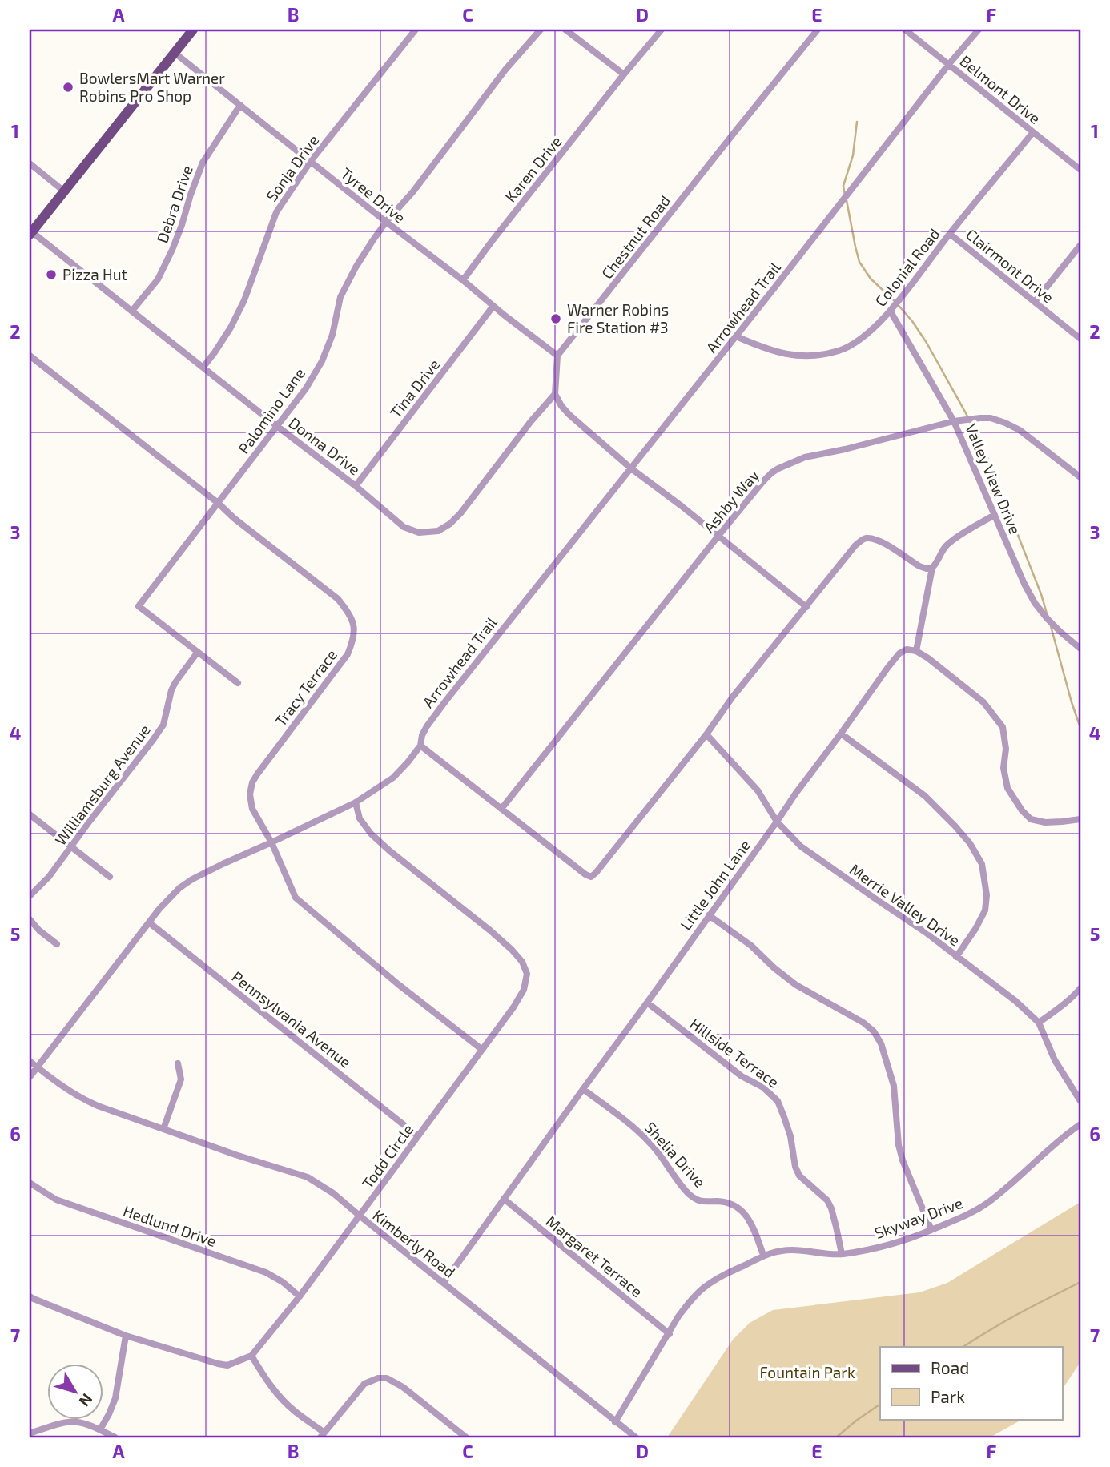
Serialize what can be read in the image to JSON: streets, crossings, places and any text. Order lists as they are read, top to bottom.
{
  "streets": {
    "street": [
      "Belmont Drive",
      "Sonja Drive",
      "Karen Drive",
      "Tyree Drive",
      "Debra Drive",
      "Chestnut Road",
      "Clairmont Drive",
      "Colonial Road",
      "Arrowhead Trail",
      "Tina Drive",
      "Palomino Lane",
      "Donna Drive",
      "Valley View Drive",
      "Ashby Way",
      "Tracy Terrace",
      "Williamsburg Avenue",
      "Little John Lane",
      "Merrie Valley Drive",
      "Pennsylvania Avenue",
      "Hillside Terrace",
      "Shelia Drive",
      "Todd Circle",
      "Skyway Drive",
      "Hedlund Drive",
      "Kimberly Road",
      "Margaret Terrace"
    ]
  },
  "crossings": [
    ["Belmont Drive", "Colonial Road"],
    ["Belmont Drive", "Arrowhead Trail"],
    ["Sonja Drive", "Tyree Drive"],
    ["Sonja Drive", "Donna Drive"],
    ["Karen Drive", "Tyree Drive"],
    ["Tyree Drive", "Debra Drive"],
    ["Tyree Drive", "Chestnut Road"],
    ["Tyree Drive", "Tina Drive"],
    ["Tyree Drive", "Palomino Lane"],
    ["Debra Drive", "Donna Drive"],
    ["Clairmont Drive", "Colonial Road"],
    ["Colonial Road", "Arrowhead Trail"],
    ["Colonial Road", "Valley View Drive"],
    ["Tina Drive", "Donna Drive"],
    ["Palomino Lane", "Donna Drive"],
    ["Palomino Lane", "Tracy Terrace"],
    ["Palomino Lane", "Williamsburg Avenue"],
    ["Valley View Drive", "Ashby Way"],
    ["Tracy Terrace", "Todd Circle"],
    ["Little John Lane", "Merrie Valley Drive"],
    ["Little John Lane", "Hillside Terrace"],
    ["Little John Lane", "Shelia Drive"],
    ["Little John Lane", "Kimberly Road"],
    ["Little John Lane", "Margaret Terrace"],
    ["Pennsylvania Avenue", "Todd Circle"],
    ["Hillside Terrace", "Skyway Drive"],
    ["Shelia Drive", "Skyway Drive"],
    ["Todd Circle", "Hedlund Drive"],
    ["Todd Circle", "Kimberly Road"],
    ["Skyway Drive", "Kimberly Road"],
    ["Skyway Drive", "Margaret Terrace"]
  ],
  "parks": ["Fountain Park"],
  "places": ["BowlersMart Warner Robins Pro Shop", "Pizza Hut", "Warner Robins Fire Station #3"],
  "legend": ["Road", "Park"],
  "north": "bottom right",
  "grid": {
    "columns": [
      "A",
      "B",
      "C",
      "D",
      "E",
      "F"
    ],
    "rows": [
      "1",
      "2",
      "3",
      "4",
      "5",
      "6",
      "7"
    ]
  }
}
